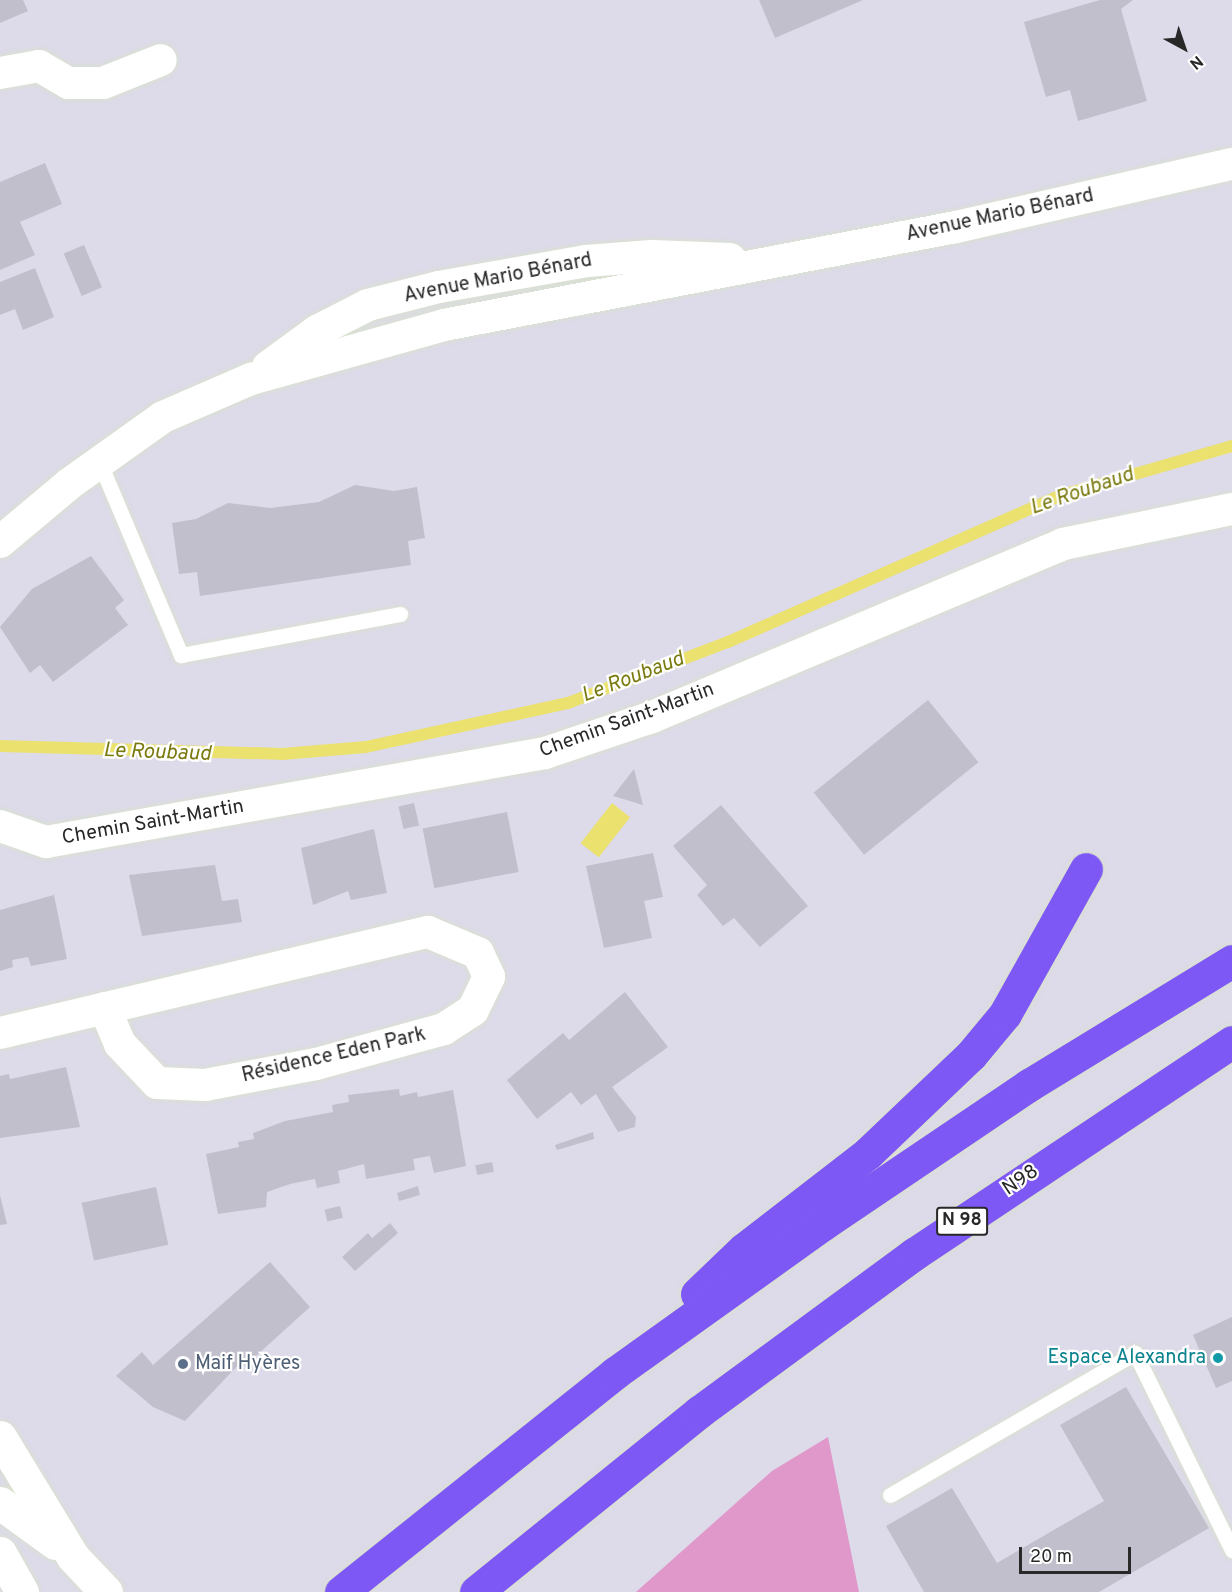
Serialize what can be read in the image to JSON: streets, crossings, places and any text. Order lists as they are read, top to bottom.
{
  "streets": {
    "highway": ["N98", "N 98"],
    "street": ["Avenue Mario Bénard", "Chemin Saint-Martin", "Résidence Eden Park"]
  },
  "water": ["Le Roubaud"],
  "places": ["Espace Alexandra", "Maif Hyères"],
  "scale_bar": "20 m",
  "north": "bottom right"
}
